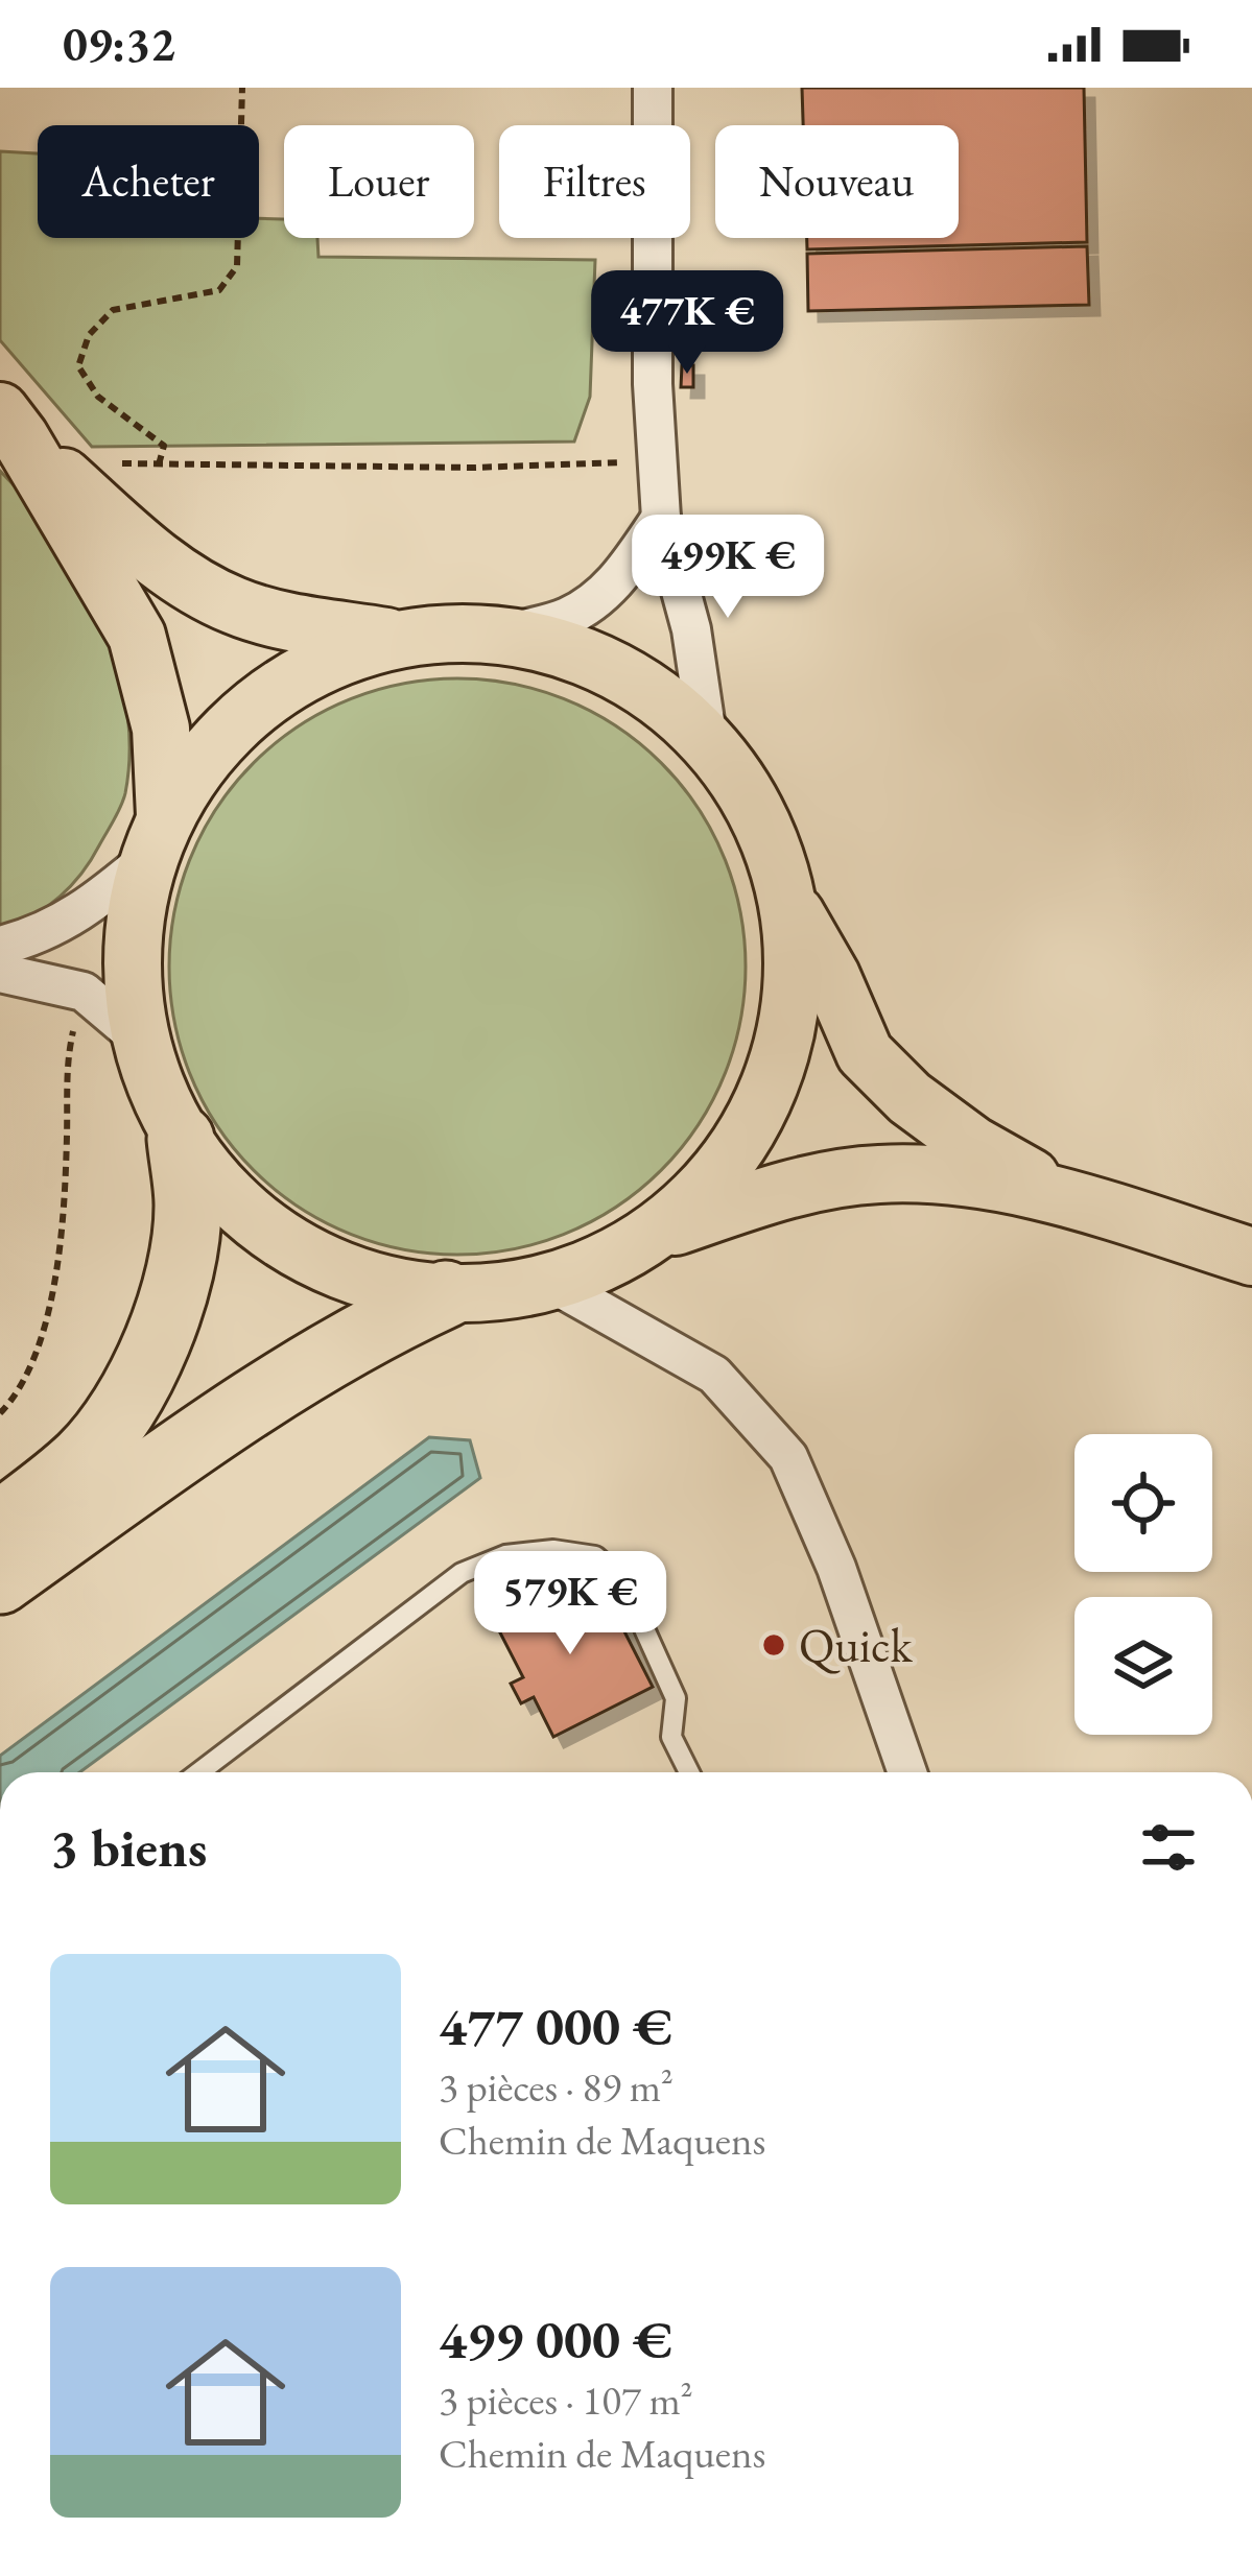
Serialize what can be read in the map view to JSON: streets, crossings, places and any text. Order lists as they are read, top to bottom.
{
  "places": ["Quick"],
  "page": {
    "status": "09:32",
    "chip": [
      "Acheter",
      "Louer",
      "Filtres",
      "Nouveau"
    ],
    "price": ["477K €", "499K €", "579K €"],
    "heading": "3 biens",
    "list": [
      {
        "name": "477 000 €",
        "note": "3 pièces · 89 m² · Chemin de Maquens"
      },
      {
        "name": "499 000 €",
        "note": "3 pièces · 107 m² · Chemin de Maquens"
      }
    ]
  }
}
